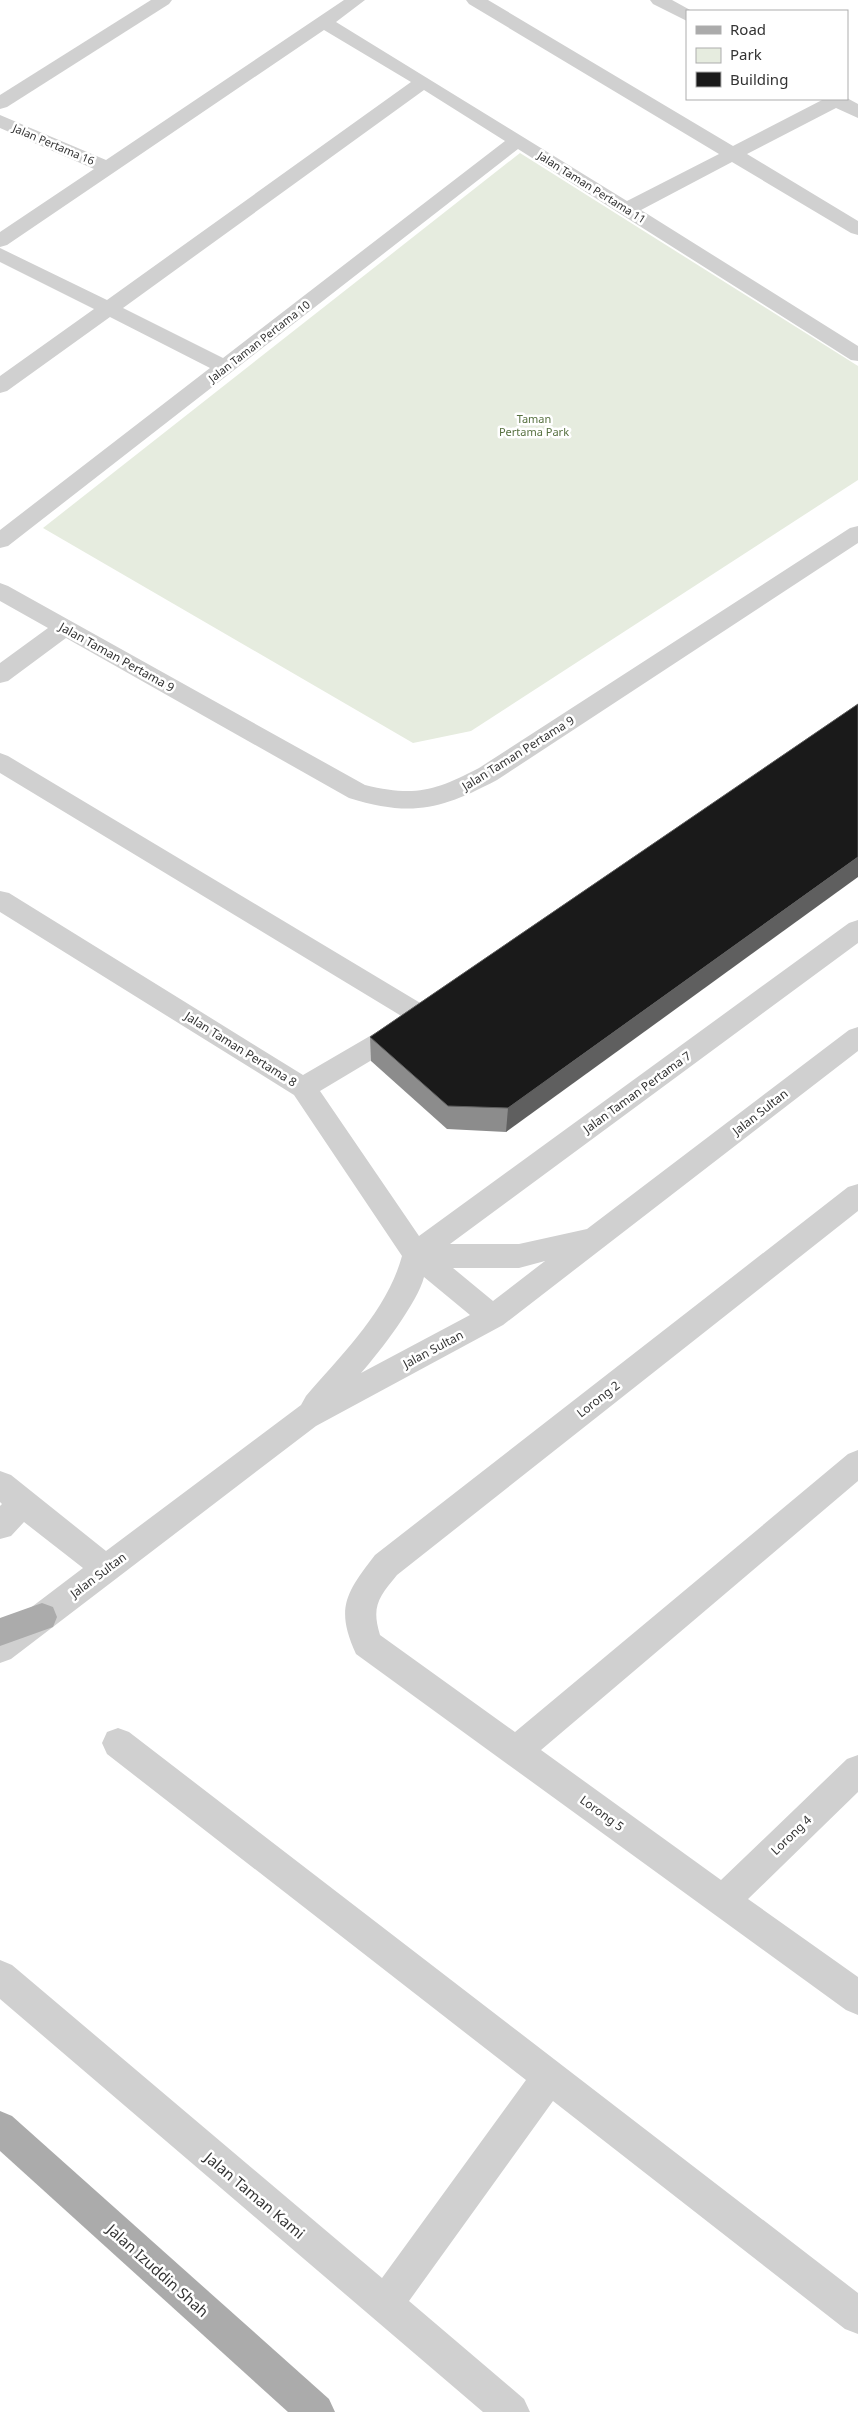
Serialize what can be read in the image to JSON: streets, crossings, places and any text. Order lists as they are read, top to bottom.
{
  "streets": {
    "main road": ["Jalan Izuddin Shah"],
    "street": [
      "Jalan Pertama 16",
      "Jalan Taman Pertama 11",
      "Jalan Taman Pertama 10",
      "Jalan Taman Pertama 9",
      "Jalan Taman Pertama 8",
      "Jalan Taman Pertama 7",
      "Jalan Sultan",
      "Lorong 2",
      "Lorong 5",
      "Lorong 4",
      "Jalan Taman Kami"
    ]
  },
  "crossings": [
    ["Jalan Taman Pertama 11", "Jalan Taman Pertama 10"],
    ["Jalan Taman Pertama 8", "Jalan Taman Pertama 7"],
    ["Jalan Taman Pertama 8", "Jalan Sultan"],
    ["Lorong 2", "Lorong 5"],
    ["Lorong 5", "Lorong 4"]
  ],
  "parks": ["Taman Pertama Park"],
  "legend": ["Road", "Park", "Building"]
}
